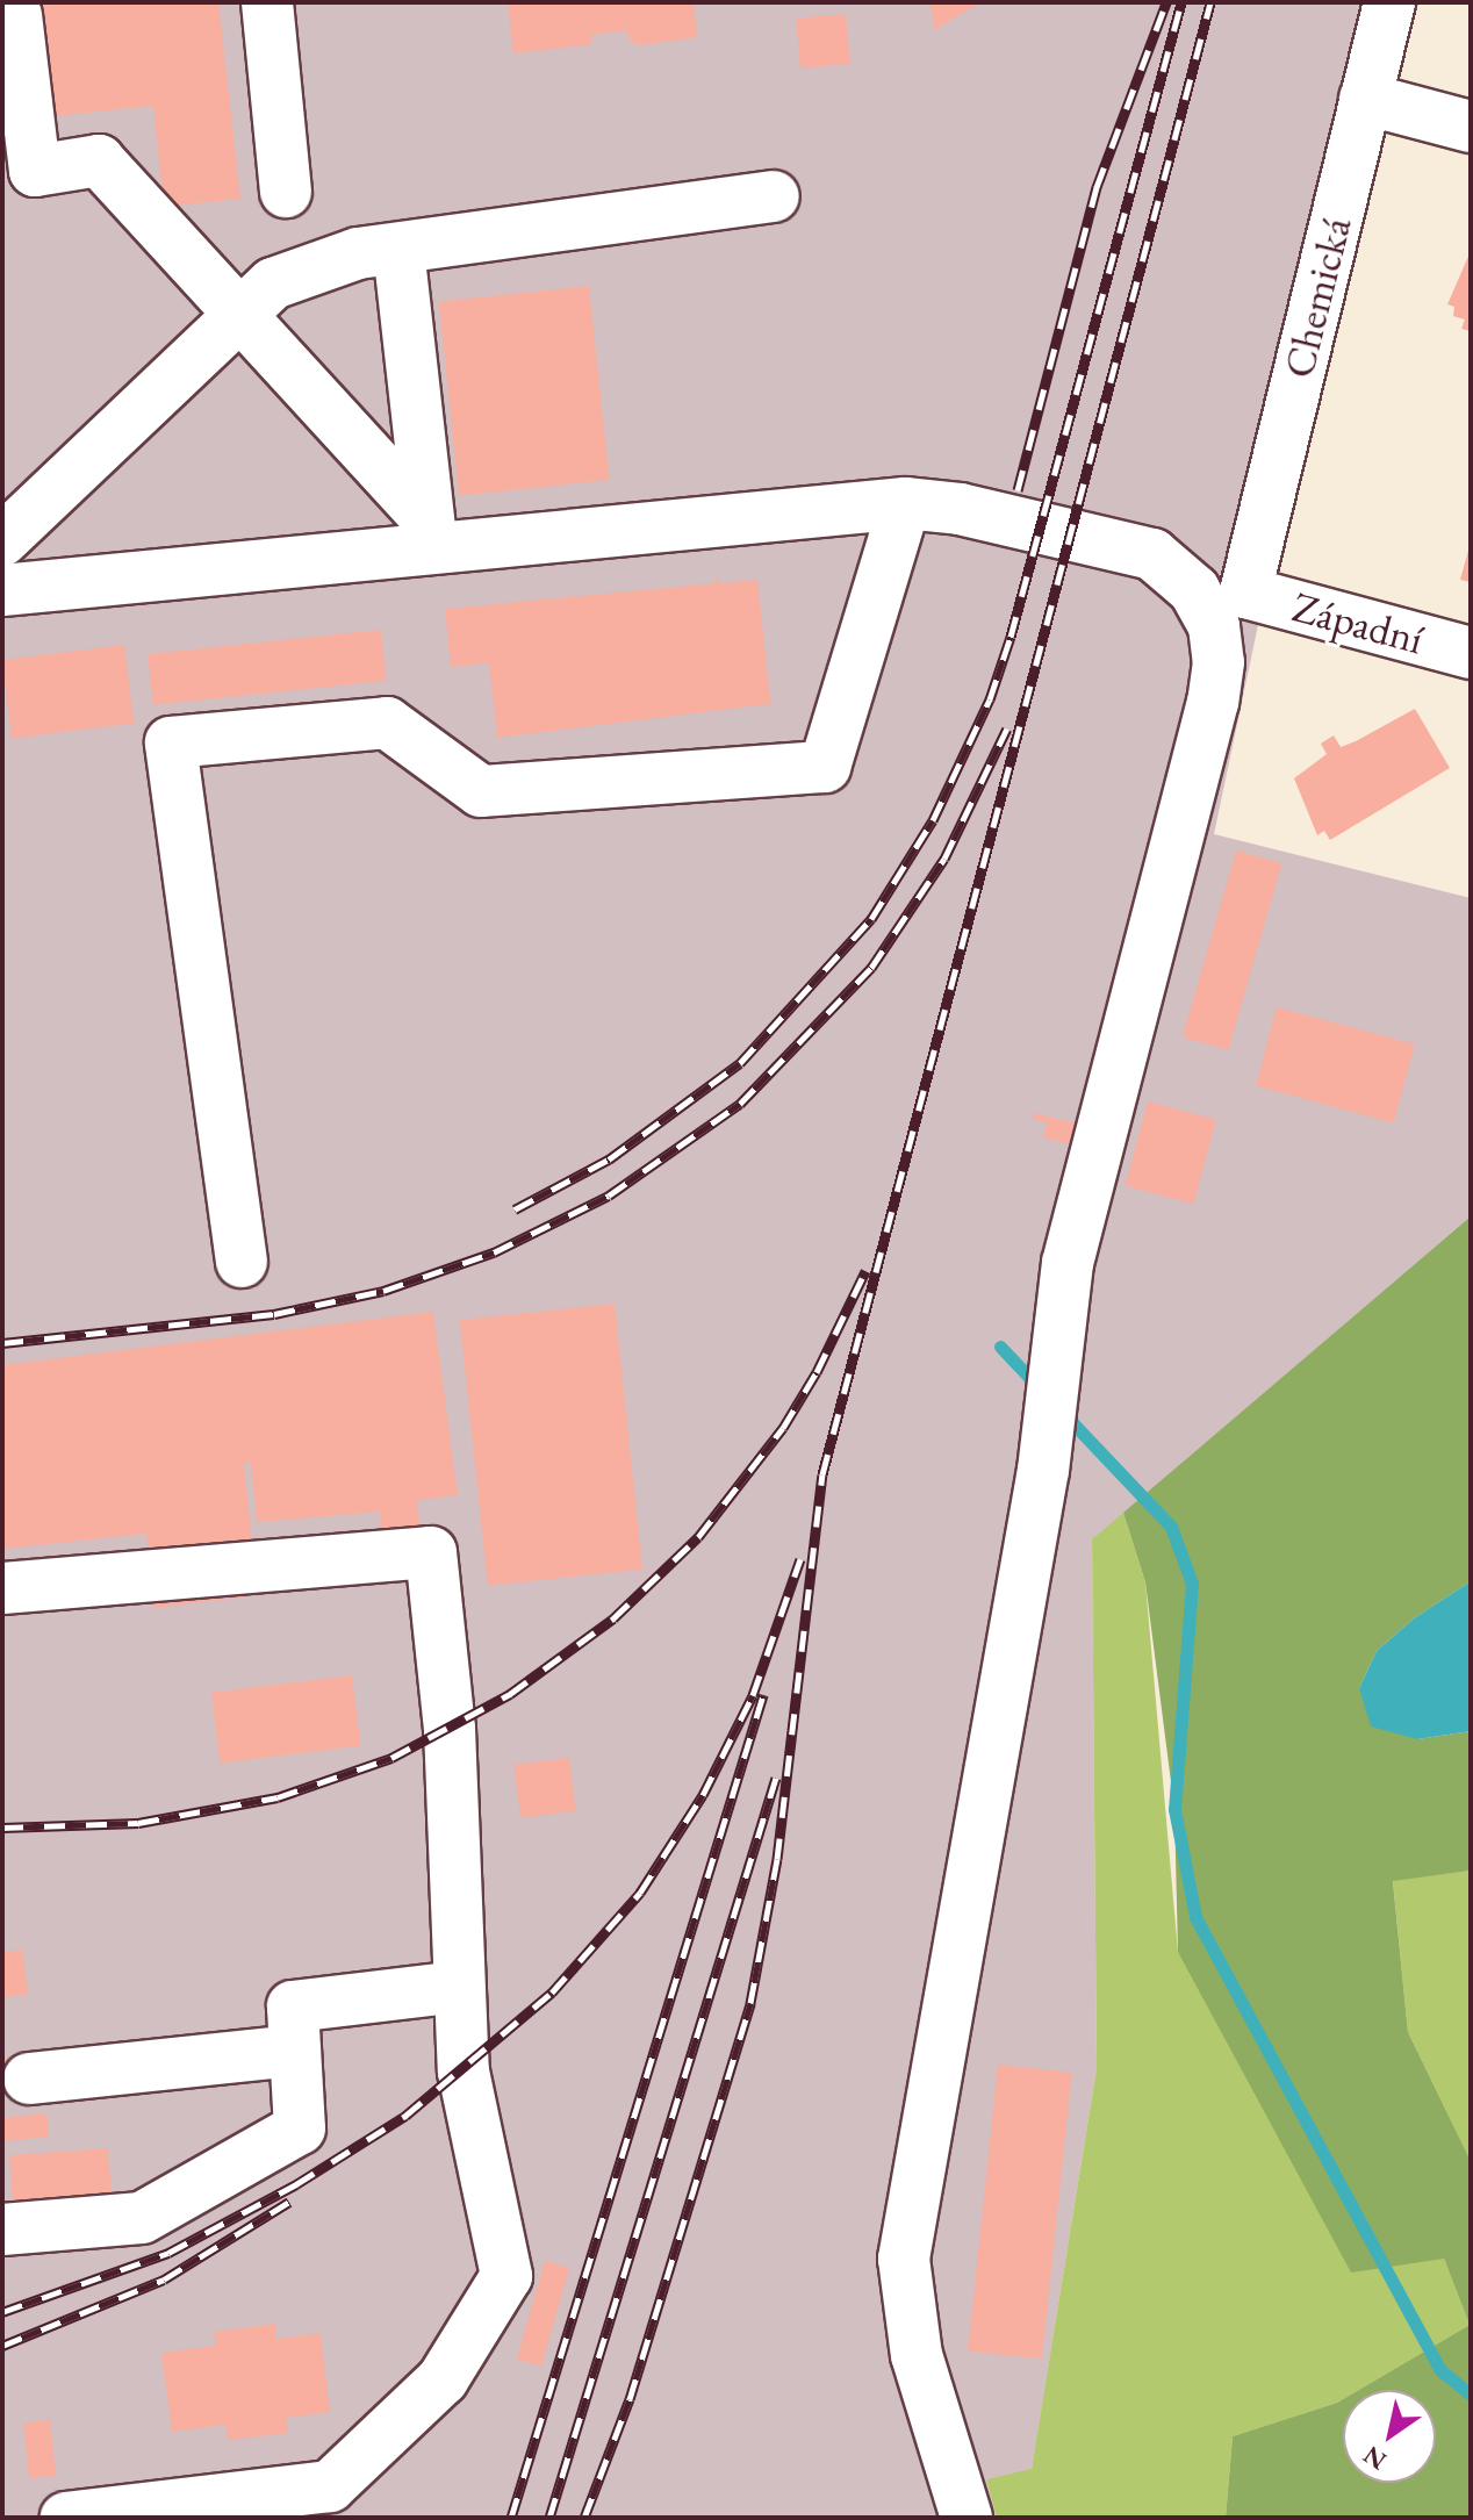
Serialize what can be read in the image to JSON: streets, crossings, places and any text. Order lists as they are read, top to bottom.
{
  "streets": {
    "street": ["Chemická", "Západní"]
  },
  "crossings": [
    ["Chemická", "Západní"]
  ],
  "north": "bottom left"
}
